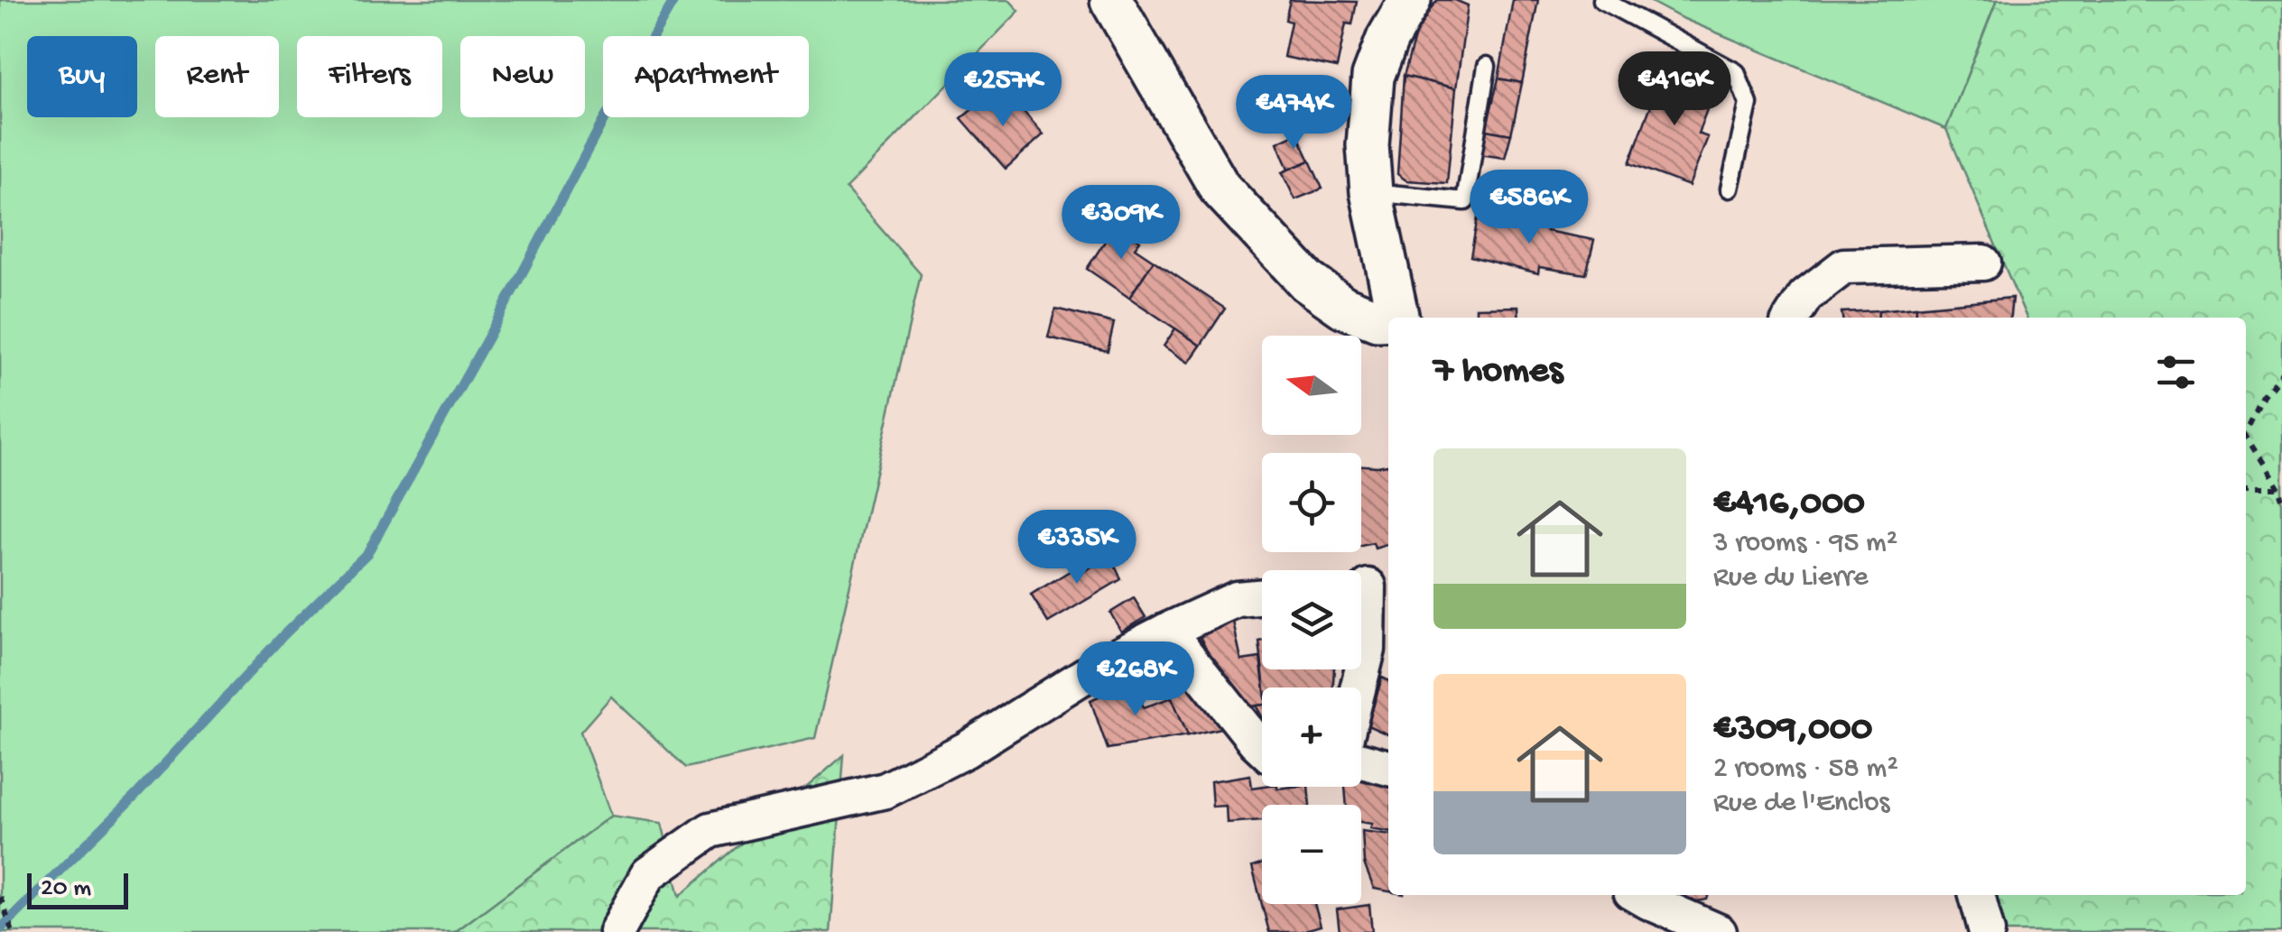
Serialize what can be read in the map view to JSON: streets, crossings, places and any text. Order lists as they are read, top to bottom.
{
  "scale_bar": "20 m",
  "north": "left",
  "page": {
    "chip": [
      "Buy",
      "Rent",
      "Filters",
      "New",
      "Apartment"
    ],
    "price": [
      "€416K",
      "€257K",
      "€474K",
      "€586K",
      "€309K",
      "€335K",
      "€268K"
    ],
    "heading": "7 homes",
    "map_buttons": ["+", "−"],
    "list": [
      {
        "name": "€416,000",
        "note": "3 rooms · 95 m² · Rue du Lierre"
      },
      {
        "name": "€309,000",
        "note": "2 rooms · 58 m² · Rue de l'Enclos"
      }
    ],
    "scale": "20 m"
  }
}
